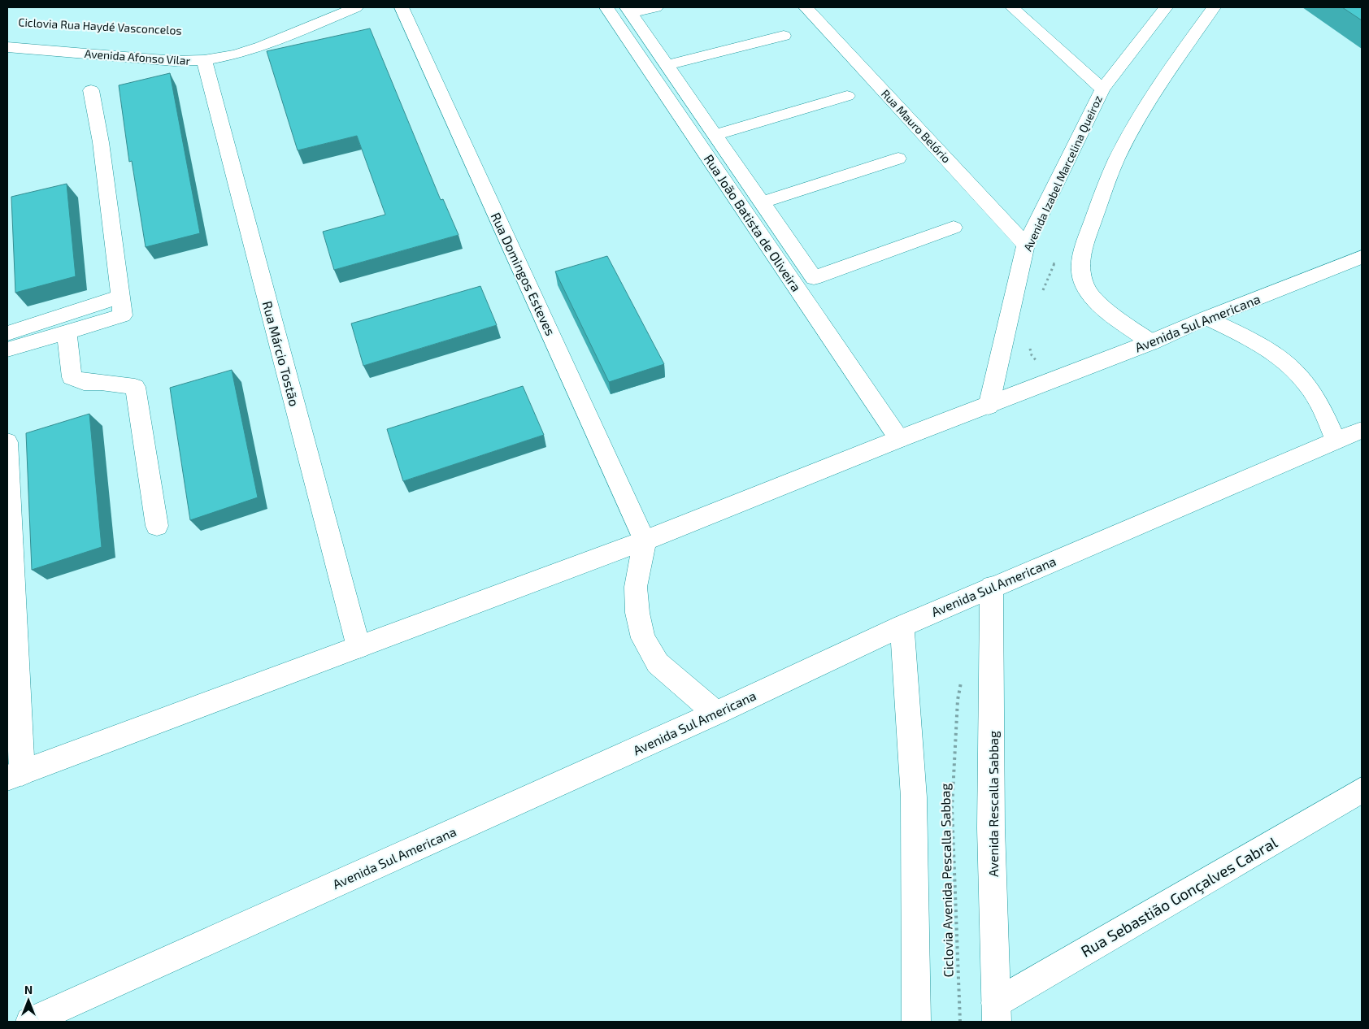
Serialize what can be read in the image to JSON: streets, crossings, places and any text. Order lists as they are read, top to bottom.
{
  "streets": {
    "street": [
      "Avenida Afonso Vilar",
      "Rua Mauro Belório",
      "Avenida Izabel Marcelina Queiroz",
      "Rua João Batista de Oliveira",
      "Rua Domingos Esteves",
      "Avenida Sul Americana",
      "Rua Márcio Tostão",
      "Avenida Rescalla Sabbag",
      "Rua Sebastião Gonçalves Cabral"
    ],
    "path": ["Ciclovia Avenida Pescalla Sabbag"]
  },
  "crossings": [
    ["Avenida Afonso Vilar", "Rua Márcio Tostão"],
    ["Rua Mauro Belório", "Avenida Izabel Marcelina Queiroz"],
    ["Avenida Izabel Marcelina Queiroz", "Avenida Sul Americana"],
    ["Rua João Batista de Oliveira", "Avenida Sul Americana"],
    ["Rua Domingos Esteves", "Avenida Sul Americana"],
    ["Avenida Sul Americana", "Rua Márcio Tostão"],
    ["Avenida Sul Americana", "Avenida Rescalla Sabbag"],
    ["Avenida Rescalla Sabbag", "Rua Sebastião Gonçalves Cabral"]
  ],
  "north": "top"
}
